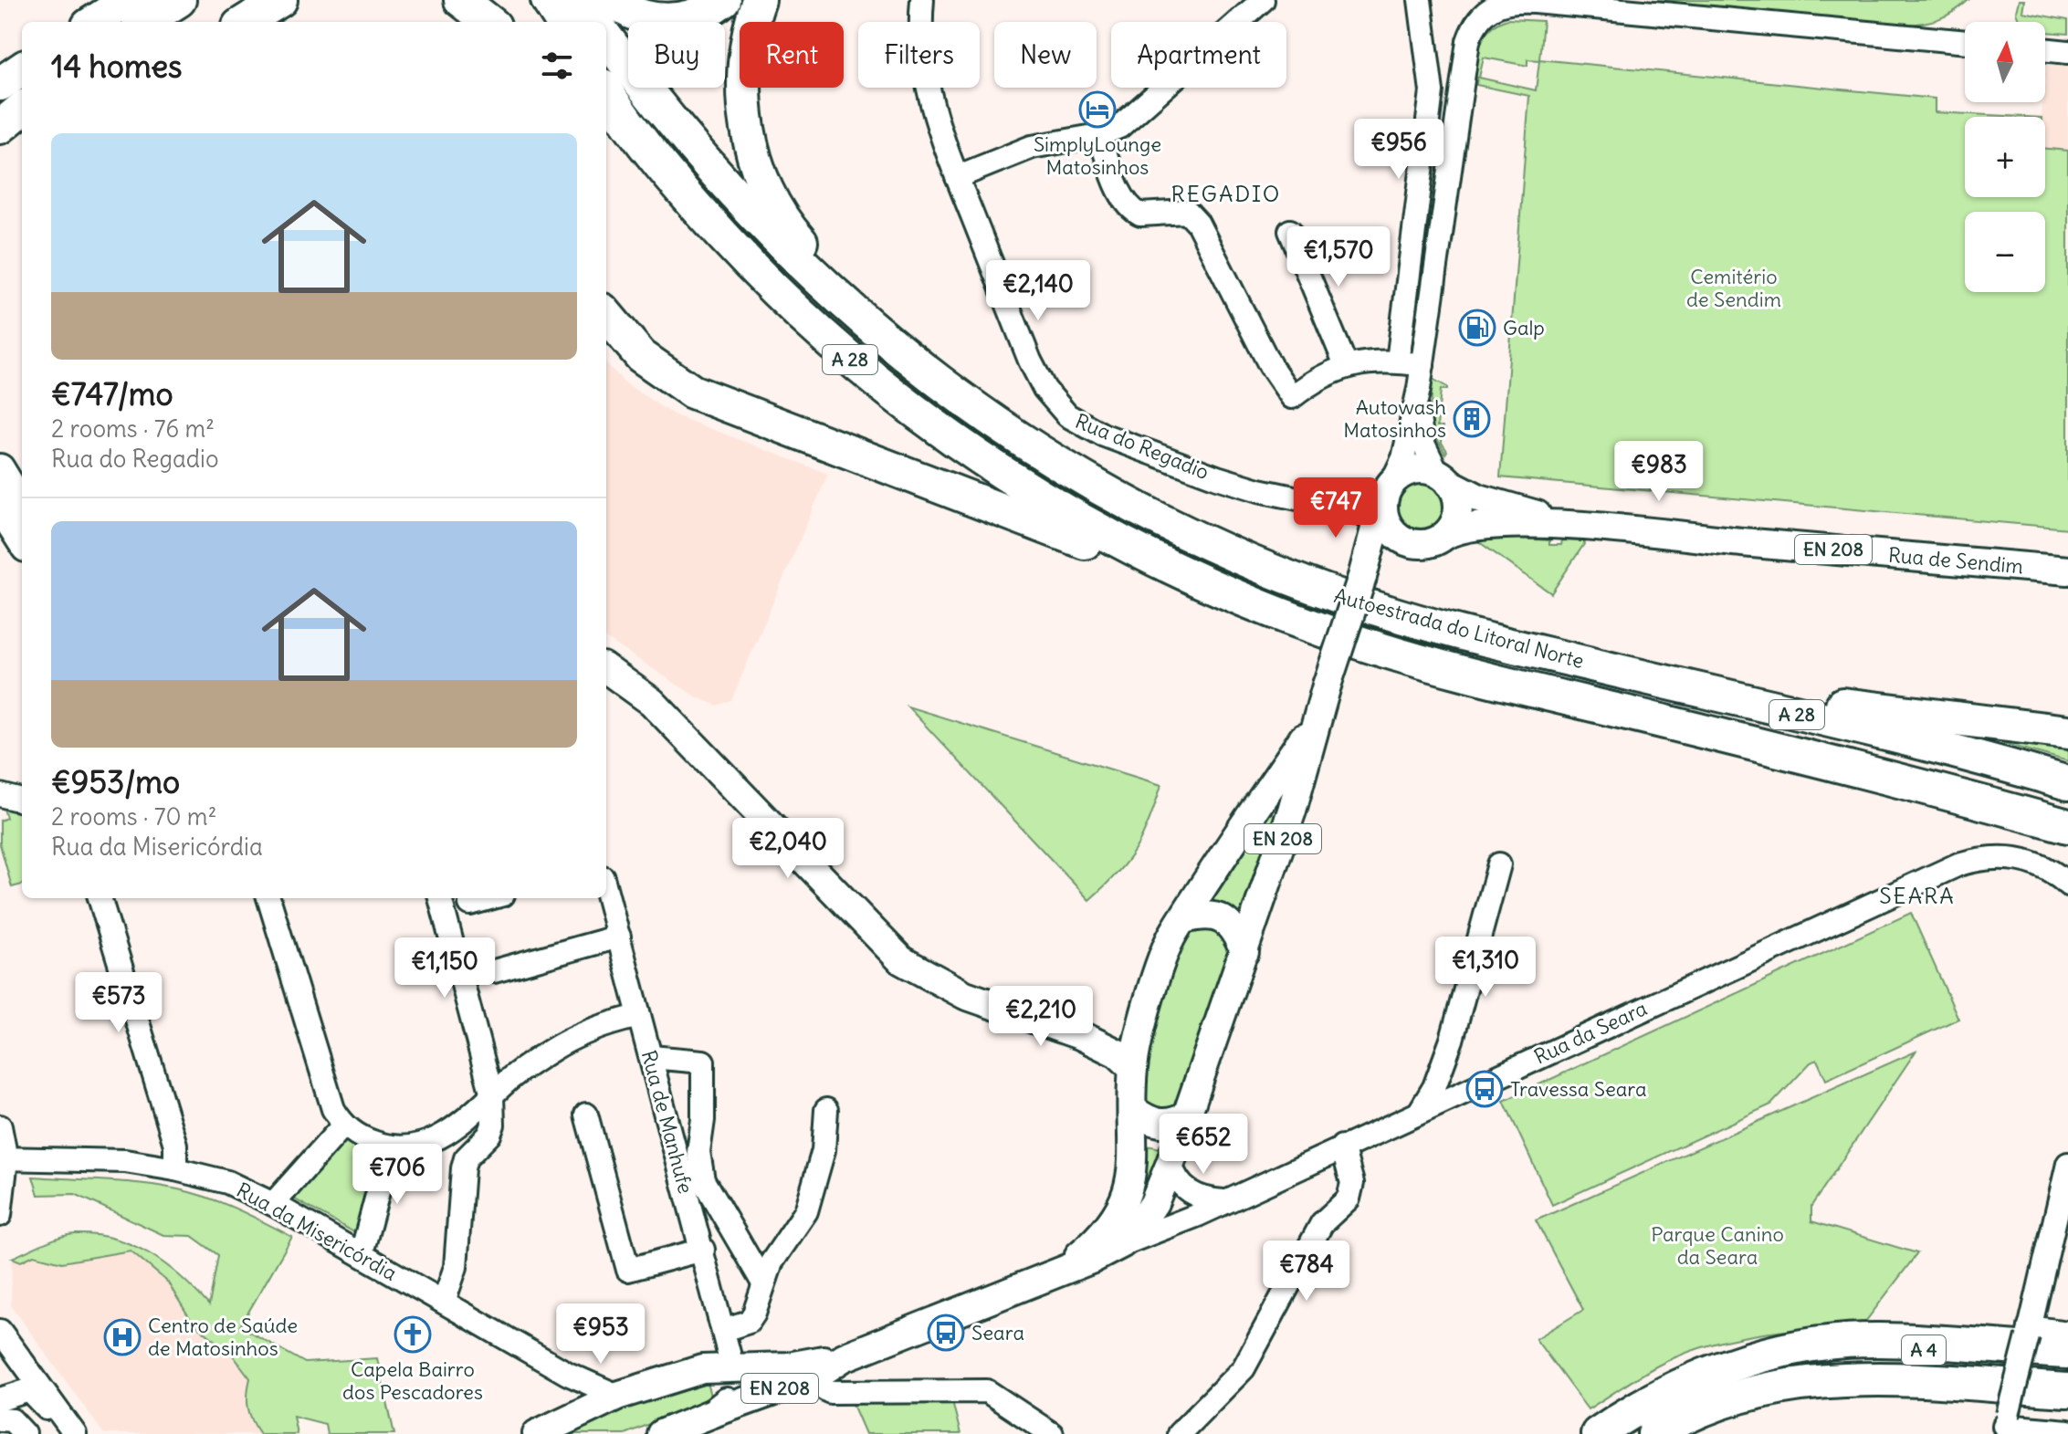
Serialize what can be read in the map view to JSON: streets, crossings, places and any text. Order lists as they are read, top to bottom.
{
  "streets": {
    "highway": ["A 28", "Autoestrada do Litoral Norte", "A 4"],
    "main road": ["EN 208", "Rua de Sendim"],
    "street": [
      "Rua do Regadio",
      "Rua da Seara",
      "Rua de Manhufe",
      "Rua da Misericórdia"
    ]
  },
  "crossings": [
    ["Rua do Regadio", "Rua de Sendim"],
    ["EN 208", "Rua da Seara"],
    ["EN 208", "Rua de Manhufe"]
  ],
  "districts": ["REGADIO", "SEARA"],
  "parks": ["Cemitério de Sendim", "Parque Canino da Seara"],
  "places": {
    "hotel": ["SimplyLounge Matosinhos"],
    "fuel station": ["Galp"],
    "building": ["Autowash Matosinhos"],
    "bus stop": ["Travessa Seara", "Seara"],
    "church": ["Capela Bairro dos Pescadores"],
    "hospital": ["Centro de Saúde de Matosinhos"]
  },
  "north": "top",
  "page": {
    "map_buttons": ["+", "−"],
    "chip": [
      "Buy",
      "Rent",
      "Filters",
      "New",
      "Apartment"
    ],
    "heading": "14 homes",
    "list": [
      {
        "name": "€747/mo",
        "note": "2 rooms · 76 m² · Rua do Regadio"
      },
      {
        "name": "€953/mo",
        "note": "2 rooms · 70 m² · Rua da Misericórdia"
      }
    ],
    "price": [
      "€956",
      "€1,570",
      "€2,140",
      "€983",
      "€747",
      "€2,040",
      "€1,310",
      "€1,150",
      "€573",
      "€2,210",
      "€652",
      "€706",
      "€784",
      "€953"
    ]
  }
}
